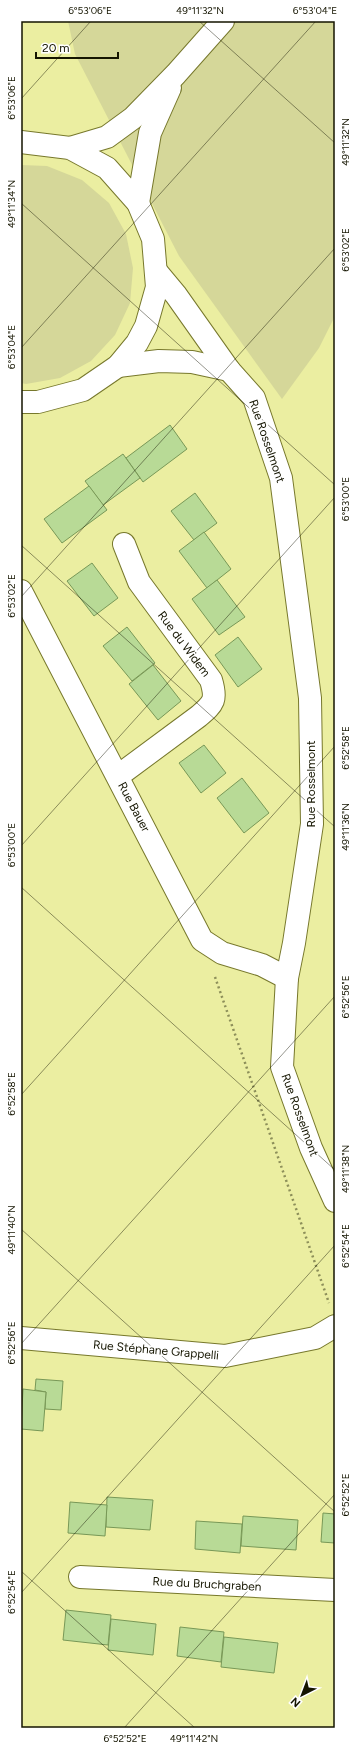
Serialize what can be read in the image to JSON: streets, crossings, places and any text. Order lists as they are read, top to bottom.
{
  "streets": {
    "street": [
      "Rue Rosselmont",
      "Rue du Widem",
      "Rue Bauer",
      "Rue Stéphane Grappelli",
      "Rue du Bruchgraben"
    ]
  },
  "crossings": [
    ["Rue Rosselmont", "Rue Bauer"],
    ["Rue du Widem", "Rue Bauer"]
  ],
  "scale_bar": "20 m",
  "north": "bottom left",
  "coordinates": [
    "6°53'06\"E",
    "49°11'32\"N",
    "6°53'04\"E",
    "49°11'34\"N",
    "6°53'02\"E",
    "6°53'00\"E",
    "6°52'58\"E",
    "49°11'36\"N",
    "6°52'56\"E",
    "49°11'38\"N",
    "49°11'40\"N",
    "6°52'54\"E",
    "6°52'52\"E",
    "49°11'42\"N"
  ]
}
